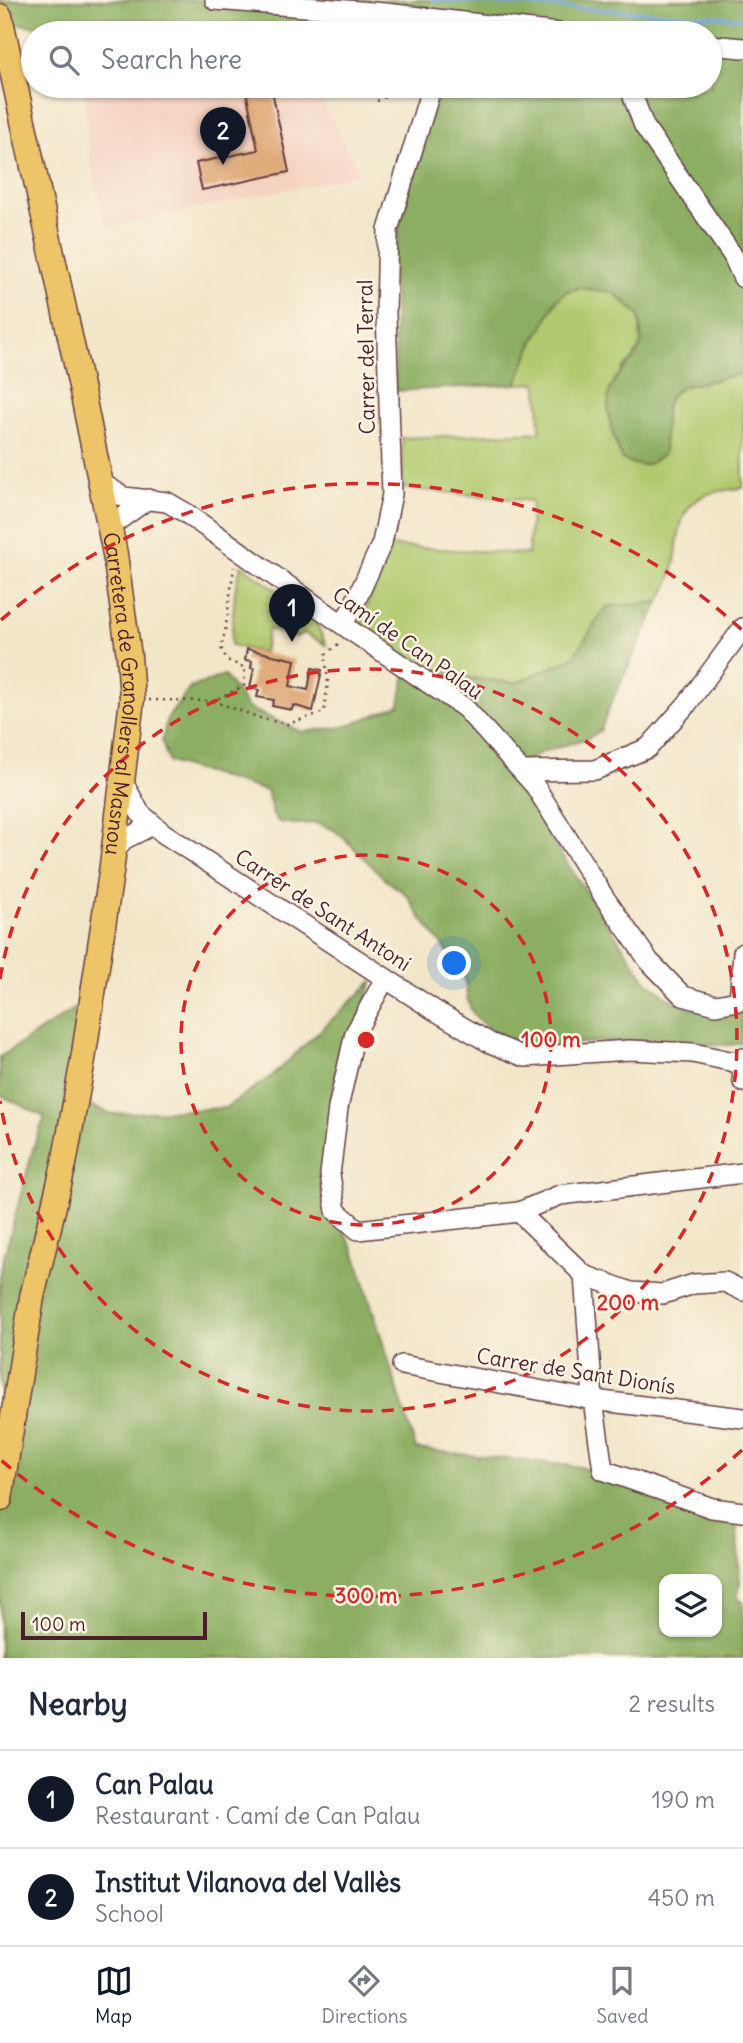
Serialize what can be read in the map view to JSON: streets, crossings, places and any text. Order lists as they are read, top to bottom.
{
  "streets": {
    "main road": ["Carretera de Granollers al Masnou"],
    "street": [
      "Carrer del Terral",
      "Camí de Can Palau",
      "Carrer de Sant Antoni",
      "Carrer de Sant Dionís"
    ]
  },
  "crossings": [
    ["Carrer del Terral", "Camí de Can Palau"],
    ["Camí de Can Palau", "Carretera de Granollers al Masnou"],
    ["Carretera de Granollers al Masnou", "Carrer de Sant Antoni"]
  ],
  "scale_bar": "100 m",
  "page": {
    "search": "Search here",
    "pins": ["2", "1"],
    "scale": "100 m",
    "heading": ["Nearby", "2 results"],
    "list": [
      {
        "mark": "1",
        "name": "Can Palau",
        "note": "Restaurant · Camí de Can Palau",
        "value": "190 m"
      },
      {
        "mark": "2",
        "name": "Institut Vilanova del Vallès",
        "note": "School",
        "value": "450 m"
      }
    ],
    "nav": ["Map", "Directions", "Saved"]
  },
  "rings": ["100 m", "200 m", "300 m"]
}
